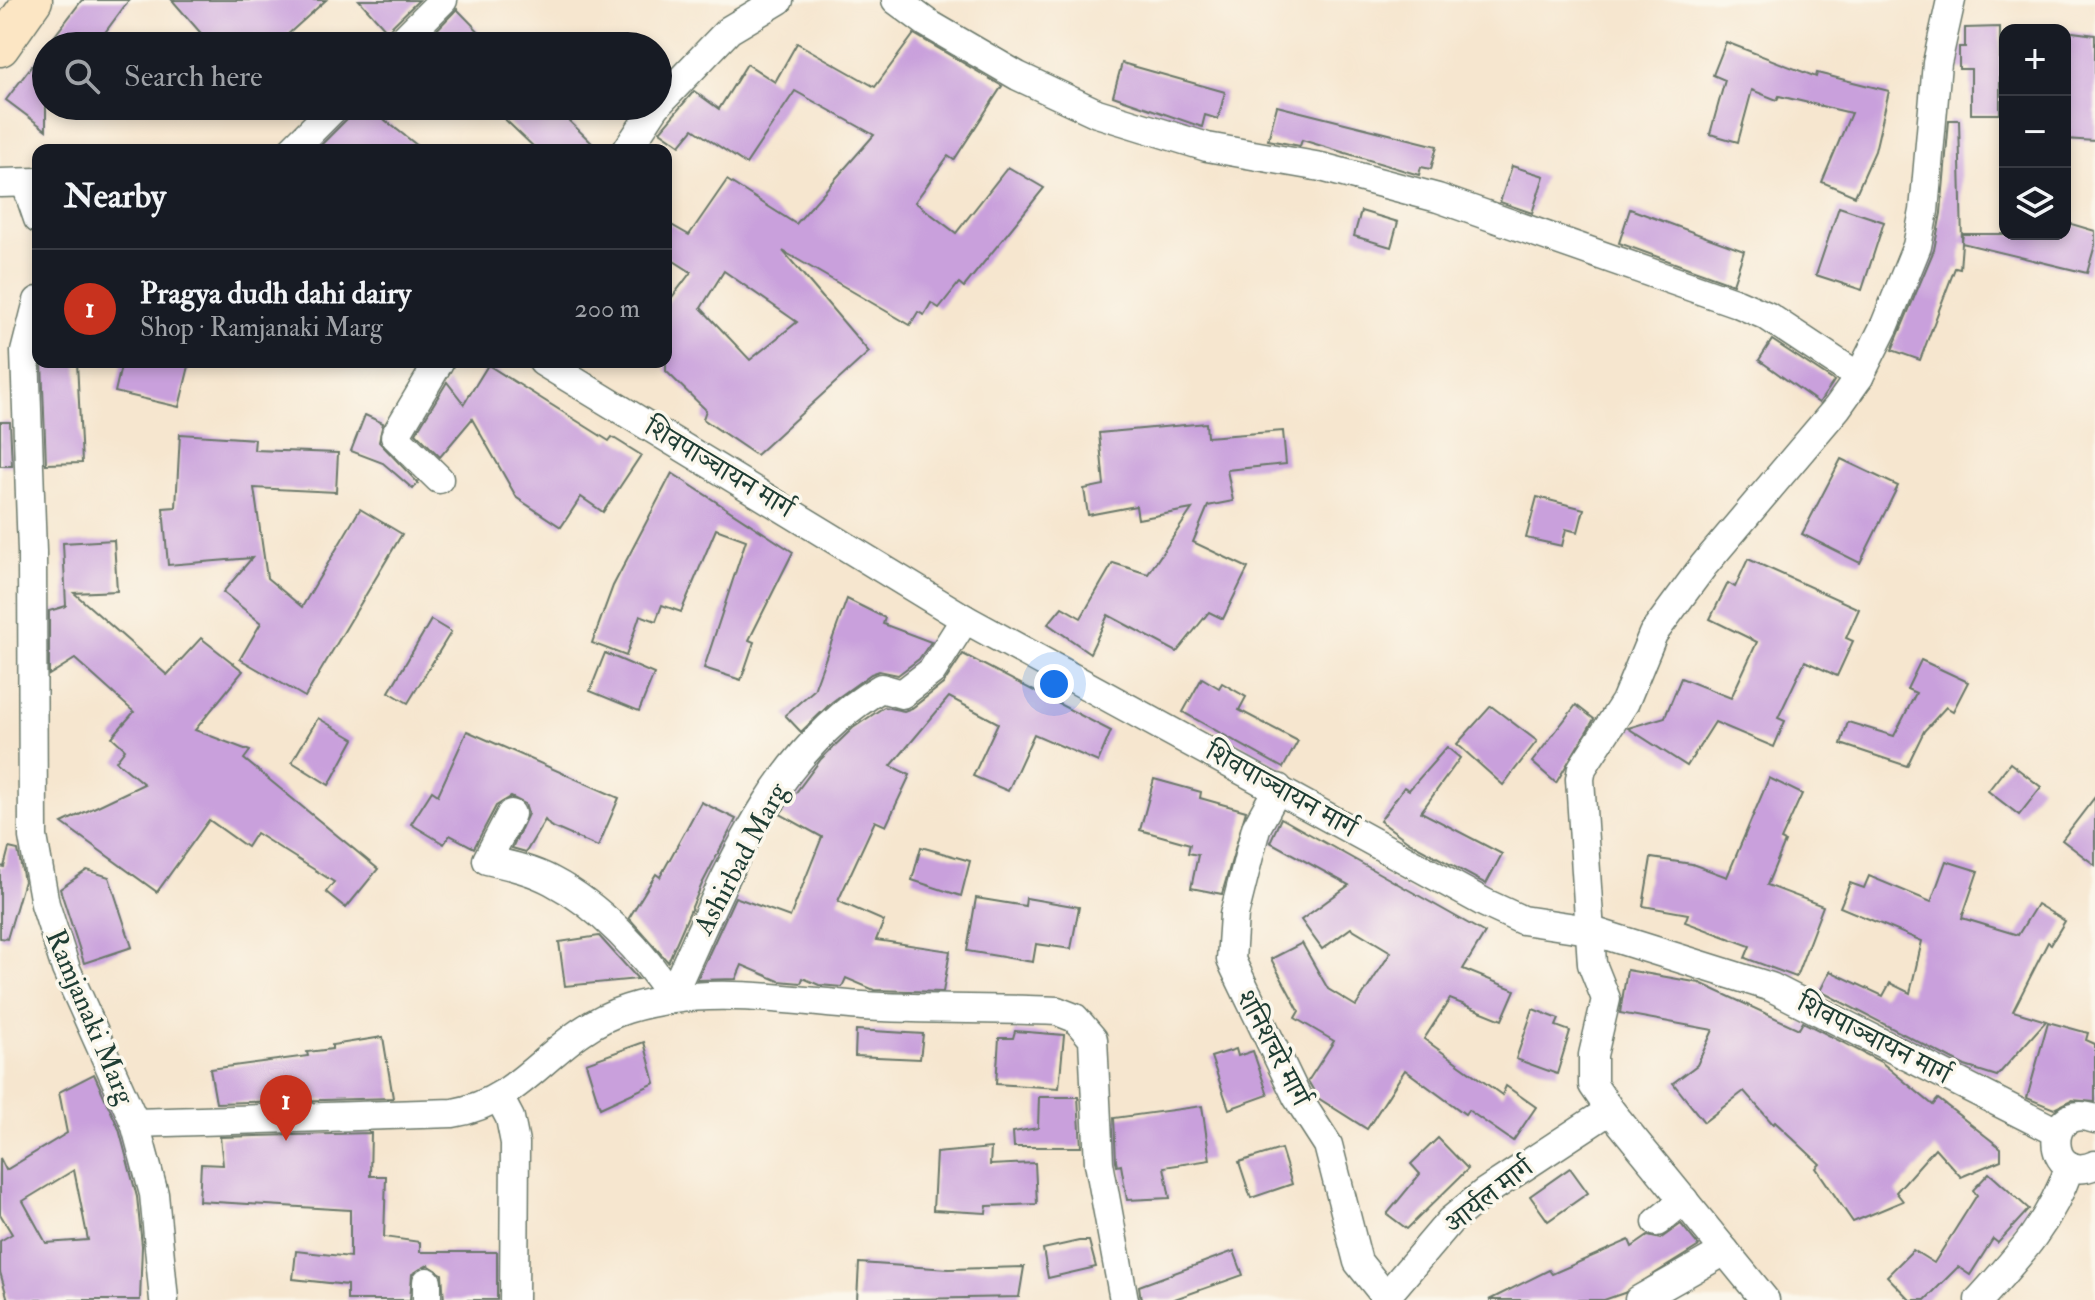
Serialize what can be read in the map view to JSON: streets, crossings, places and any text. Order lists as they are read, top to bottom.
{
  "streets": {
    "street": [
      "शिवपाञ्चायन मार्ग",
      "Ashirbad Marg",
      "Ramjanaki Marg",
      "शनिशचरे मार्ग",
      "आर्यल मार्ग"
    ]
  },
  "crossings": [
    ["शिवपाञ्चायन मार्ग", "Ashirbad Marg"],
    ["शिवपाञ्चायन मार्ग", "शनिशचरे मार्ग"],
    ["शनिशचरे मार्ग", "आर्यल मार्ग"]
  ],
  "page": {
    "map_buttons": ["+", "−"],
    "search": "Search here",
    "heading": "Nearby",
    "list": [
      {
        "mark": "1",
        "name": "Pragya dudh dahi dairy",
        "note": "Shop · Ramjanaki Marg",
        "value": "200 m"
      }
    ],
    "pins": "1"
  }
}
